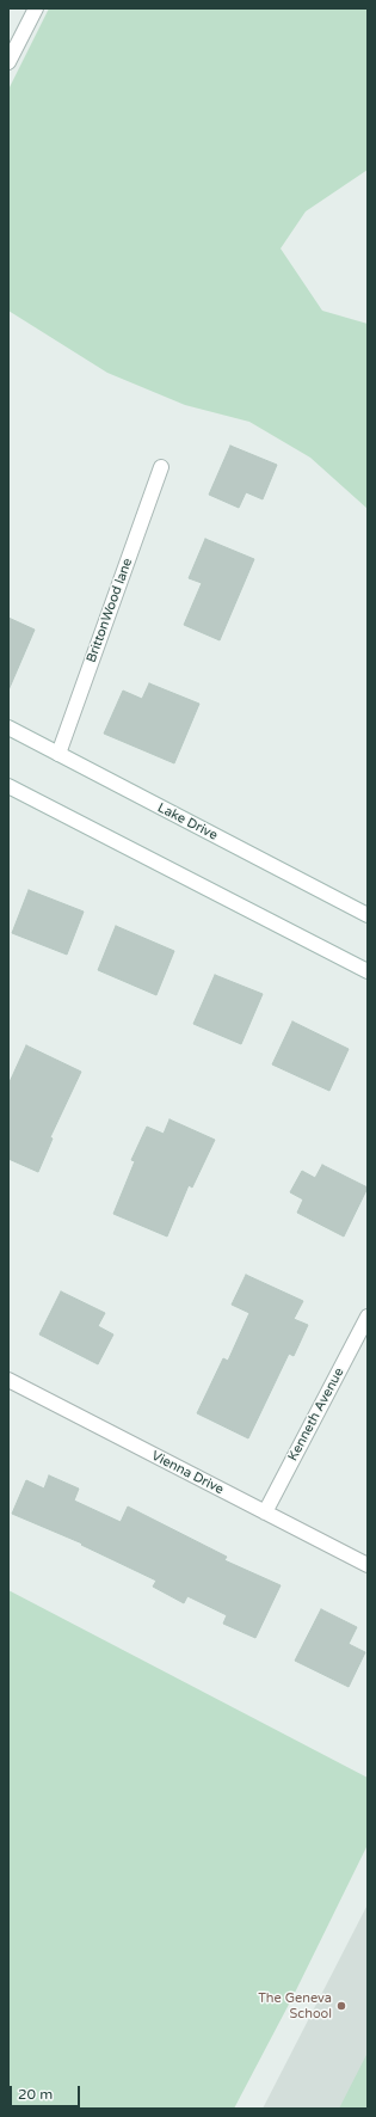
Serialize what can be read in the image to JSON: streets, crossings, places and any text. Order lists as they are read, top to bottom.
{
  "streets": {
    "street": [
      "BrittonWood lane",
      "Lake Drive",
      "Kenneth Avenue",
      "Vienna Drive"
    ]
  },
  "crossings": [
    ["BrittonWood lane", "Lake Drive"],
    ["Kenneth Avenue", "Vienna Drive"]
  ],
  "places": ["The Geneva School"],
  "scale_bar": "20 m"
}
